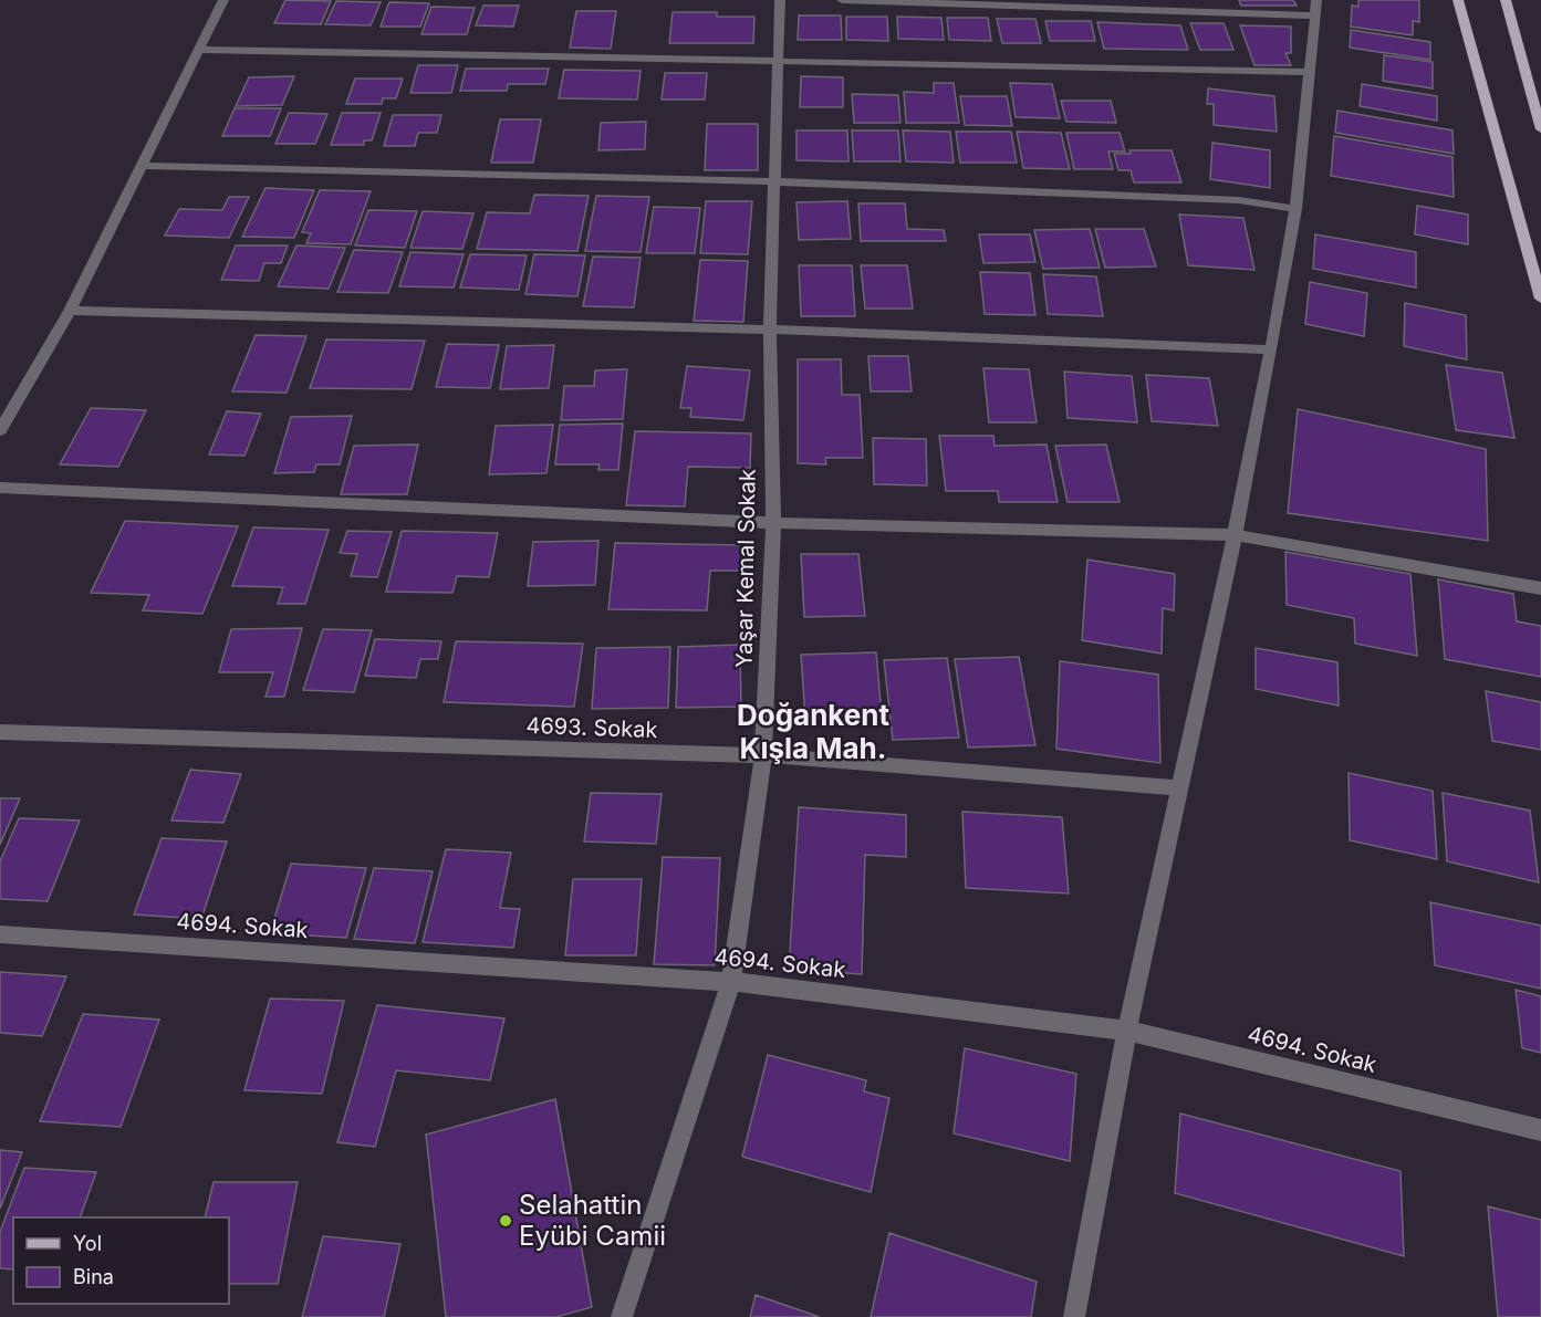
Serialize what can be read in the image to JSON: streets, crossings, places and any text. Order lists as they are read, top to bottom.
{
  "streets": {
    "street": ["Yaşar Kemal Sokak", "4693. Sokak", "4694. Sokak"]
  },
  "crossings": [
    ["Yaşar Kemal Sokak", "4693. Sokak"],
    ["Yaşar Kemal Sokak", "4694. Sokak"]
  ],
  "districts": ["Doğankent Kışla Mah."],
  "places": ["Selahattin Eyübi Camii"],
  "legend": ["Yol", "Bina"]
}
